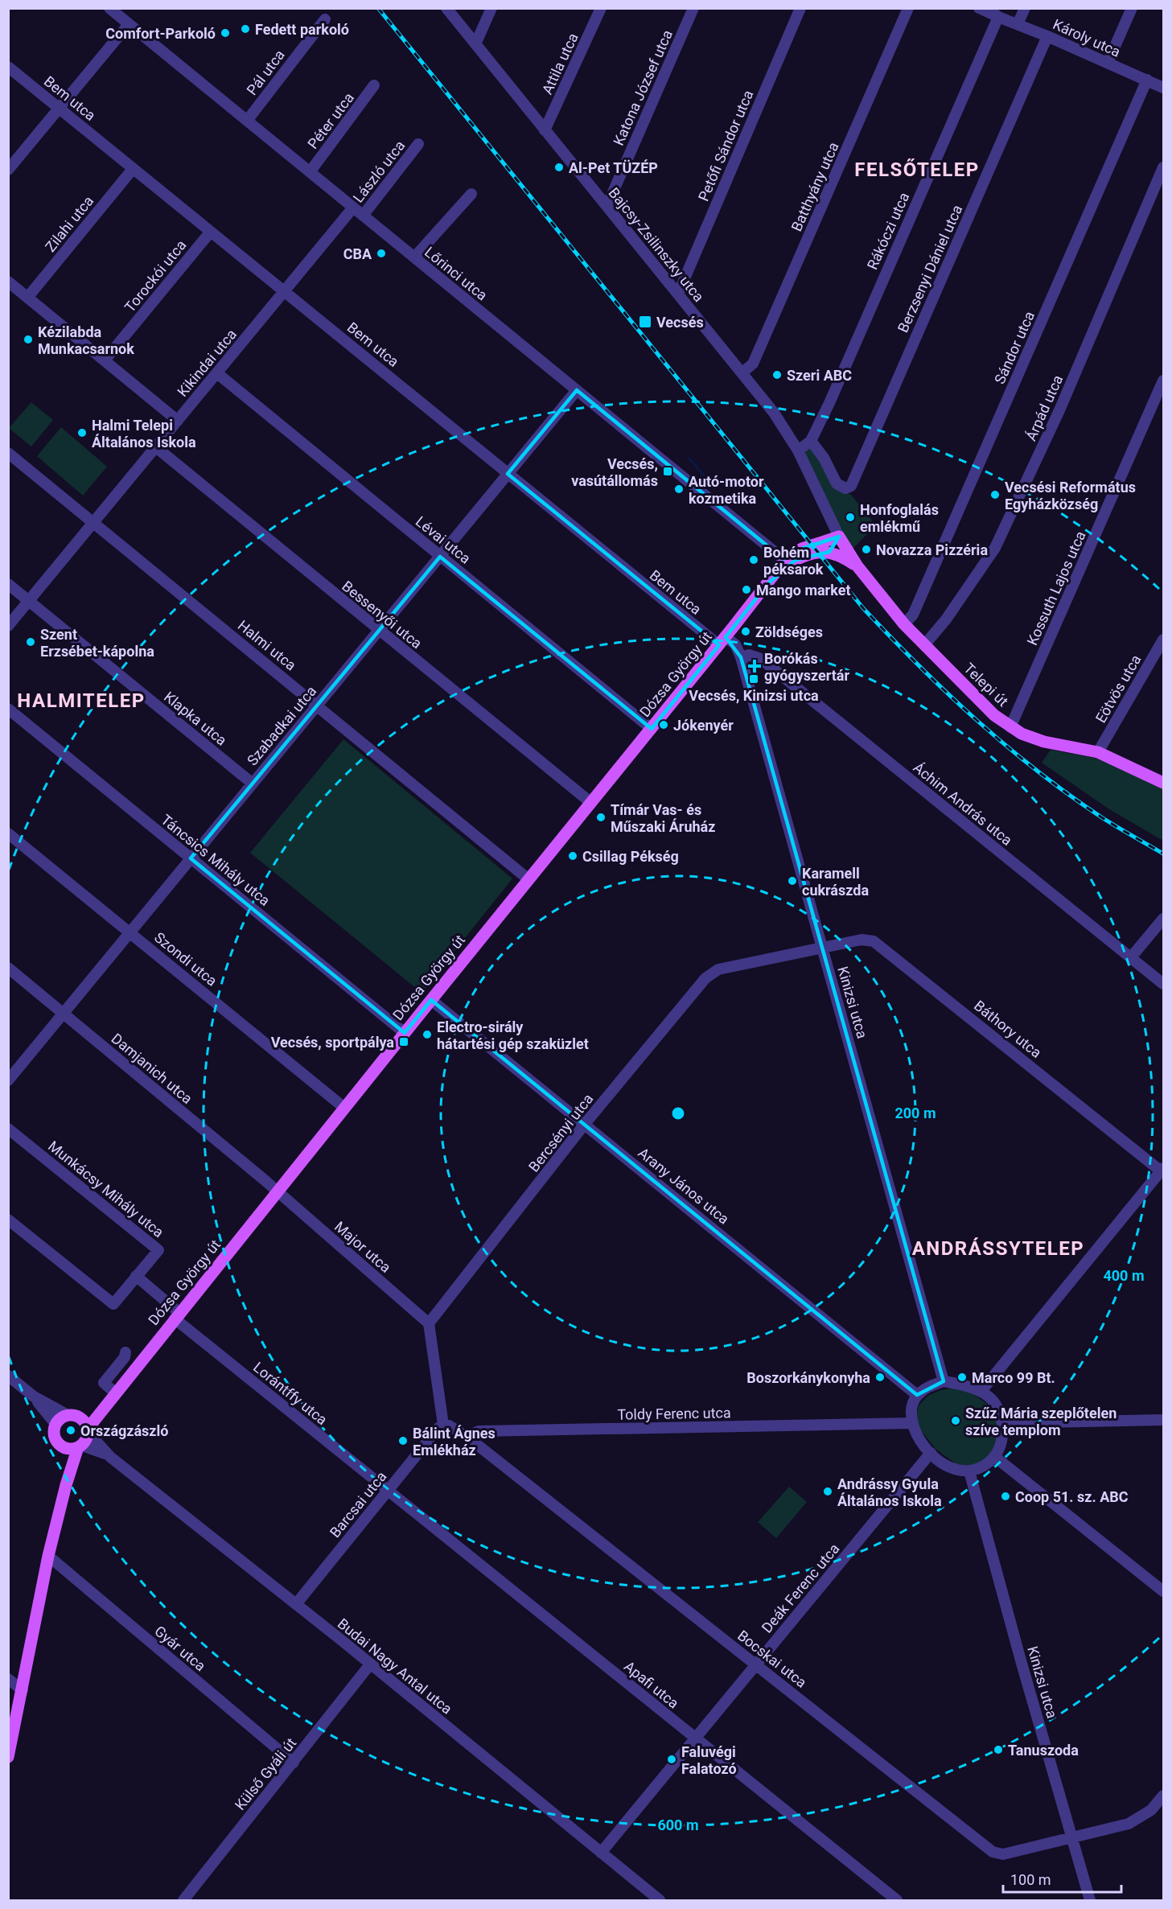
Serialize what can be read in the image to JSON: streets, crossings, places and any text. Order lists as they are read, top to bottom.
{
  "streets": {
    "main road": ["Dózsa György út", "Telepi út"],
    "street": [
      "Károly utca",
      "Attila utca",
      "Pál utca",
      "Katona József utca",
      "Bem utca",
      "Péter utca",
      "Petőfi Sándor utca",
      "László utca",
      "Batthyány utca",
      "Zilahi utca",
      "Rákóczi utca",
      "Bajcsy-Zsilinszky utca",
      "Berzsenyi Dániel utca",
      "Lőrinci utca",
      "Torockói utca",
      "Sándor utca",
      "Kikindai utca",
      "Árpád utca",
      "Lévai utca",
      "Kossuth Lajos utca",
      "Bessenyői utca",
      "Halmi utca",
      "Eötvös utca",
      "Klapka utca",
      "Szabadkai utca",
      "Áchim András utca",
      "Táncsics Mihály utca",
      "Szondi utca",
      "Kinizsi utca",
      "Báthory utca",
      "Damjanich utca",
      "Bercsényi utca",
      "Arany János utca",
      "Munkácsy Mihály utca",
      "Major utca",
      "Lorántffy utca",
      "Toldy Ferenc utca",
      "Barcsai utca",
      "Deák Ferenc utca",
      "Gyár utca",
      "Bocskai utca",
      "Budai Nagy Antal utca",
      "Apafi utca",
      "Külső Gyáli út"
    ]
  },
  "crossings": [
    ["Károly utca", "Rákóczi utca"],
    ["Károly utca", "Berzsenyi Dániel utca"],
    ["Károly utca", "Sándor utca"],
    ["Attila utca", "Bajcsy-Zsilinszky utca"],
    ["Pál utca", "Lőrinci utca"],
    ["Katona József utca", "Bajcsy-Zsilinszky utca"],
    ["Bem utca", "Zilahi utca"],
    ["Bem utca", "Torockói utca"],
    ["Bem utca", "Kikindai utca"],
    ["Bem utca", "Dózsa György út"],
    ["Bem utca", "Szabadkai utca"],
    ["Bem utca", "Kinizsi utca"],
    ["Péter utca", "Lőrinci utca"],
    ["Petőfi Sándor utca", "Bajcsy-Zsilinszky utca"],
    ["László utca", "Lőrinci utca"],
    ["Batthyány utca", "Bajcsy-Zsilinszky utca"],
    ["Rákóczi utca", "Bajcsy-Zsilinszky utca"],
    ["Rákóczi utca", "Berzsenyi Dániel utca"],
    ["Bajcsy-Zsilinszky utca", "Dózsa György út"],
    ["Bajcsy-Zsilinszky utca", "Telepi út"],
    ["Lőrinci utca", "Kikindai utca"],
    ["Lőrinci utca", "Dózsa György út"],
    ["Lőrinci utca", "Szabadkai utca"],
    ["Sándor utca", "Telepi út"],
    ["Kikindai utca", "Lévai utca"],
    ["Kikindai utca", "Bessenyői utca"],
    ["Kikindai utca", "Halmi utca"],
    ["Kikindai utca", "Klapka utca"],
    ["Árpád utca", "Telepi út"],
    ["Lévai utca", "Dózsa György út"],
    ["Lévai utca", "Szabadkai utca"],
    ["Kossuth Lajos utca", "Telepi út"],
    ["Bessenyői utca", "Dózsa György út"],
    ["Bessenyői utca", "Szabadkai utca"],
    ["Halmi utca", "Dózsa György út"],
    ["Halmi utca", "Szabadkai utca"],
    ["Dózsa György út", "Telepi út"],
    ["Dózsa György út", "Táncsics Mihály utca"],
    ["Dózsa György út", "Szondi utca"],
    ["Dózsa György út", "Kinizsi utca"],
    ["Dózsa György út", "Damjanich utca"],
    ["Dózsa György út", "Arany János utca"],
    ["Dózsa György út", "Major utca"],
    ["Dózsa György út", "Lorántffy utca"],
    ["Dózsa György út", "Budai Nagy Antal utca"],
    ["Telepi út", "Eötvös utca"],
    ["Klapka utca", "Szabadkai utca"],
    ["Szabadkai utca", "Táncsics Mihály utca"],
    ["Szabadkai utca", "Szondi utca"],
    ["Szabadkai utca", "Damjanich utca"],
    ["Áchim András utca", "Kinizsi utca"],
    ["Kinizsi utca", "Báthory utca"],
    ["Kinizsi utca", "Bercsényi utca"],
    ["Kinizsi utca", "Arany János utca"],
    ["Kinizsi utca", "Toldy Ferenc utca"],
    ["Kinizsi utca", "Deák Ferenc utca"],
    ["Kinizsi utca", "Bocskai utca"],
    ["Báthory utca", "Bercsényi utca"],
    ["Damjanich utca", "Major utca"],
    ["Bercsényi utca", "Arany János utca"],
    ["Bercsényi utca", "Major utca"],
    ["Arany János utca", "Toldy Ferenc utca"],
    ["Arany János utca", "Deák Ferenc utca"],
    ["Munkácsy Mihály utca", "Lorántffy utca"],
    ["Lorántffy utca", "Barcsai utca"],
    ["Lorántffy utca", "Apafi utca"],
    ["Toldy Ferenc utca", "Deák Ferenc utca"],
    ["Toldy Ferenc utca", "Bocskai utca"],
    ["Barcsai utca", "Budai Nagy Antal utca"],
    ["Barcsai utca", "Apafi utca"],
    ["Deák Ferenc utca", "Bocskai utca"],
    ["Deák Ferenc utca", "Budai Nagy Antal utca"],
    ["Deák Ferenc utca", "Apafi utca"],
    ["Gyár utca", "Külső Gyáli út"],
    ["Budai Nagy Antal utca", "Külső Gyáli út"]
  ],
  "districts": ["FELSŐTELEP", "HALMITELEP", "ANDRÁSSYTELEP"],
  "places": {
    "other": [
      "Fedett parkoló",
      "Comfort-Parkoló",
      "Al-Pet TÜZÉP",
      "CBA",
      "Kézilabda Munkacsarnok",
      "Szeri ABC",
      "Halmi Telepi Általános Iskola",
      "Autó-motor kozmetika",
      "Vecsési Református Egyházközség",
      "Honfoglalás emlékmű",
      "Novazza Pizzéria",
      "Bohém péksarok",
      "Mango market",
      "Zöldséges",
      "Szent Erzsébet-kápolna",
      "Jókenyér",
      "Tímár Vas- és Műszaki Áruház",
      "Csillag Pékség",
      "Karamell cukrászda",
      "Electro-sirály hátartési gép szaküzlet",
      "Boszorkánykonyha",
      "Marco 99 Bt.",
      "Szűz Mária szeplőtelen szíve templom",
      "Országzászló",
      "Bálint Ágnes Emlékház",
      "Andrássy Gyula Általános Iskola",
      "Coop 51. sz. ABC",
      "Tanuszoda",
      "Faluvégi Falatozó"
    ],
    "transit": [
      "Vecsés",
      "Vecsés, vasútállomás",
      "Vecsés, Kinizsi utca",
      "Vecsés, sportpálya"
    ],
    "health": ["Borókás gyógyszertár"]
  },
  "scale_bar": "100 m",
  "rings": ["200 m", "400 m", "600 m"]
}
